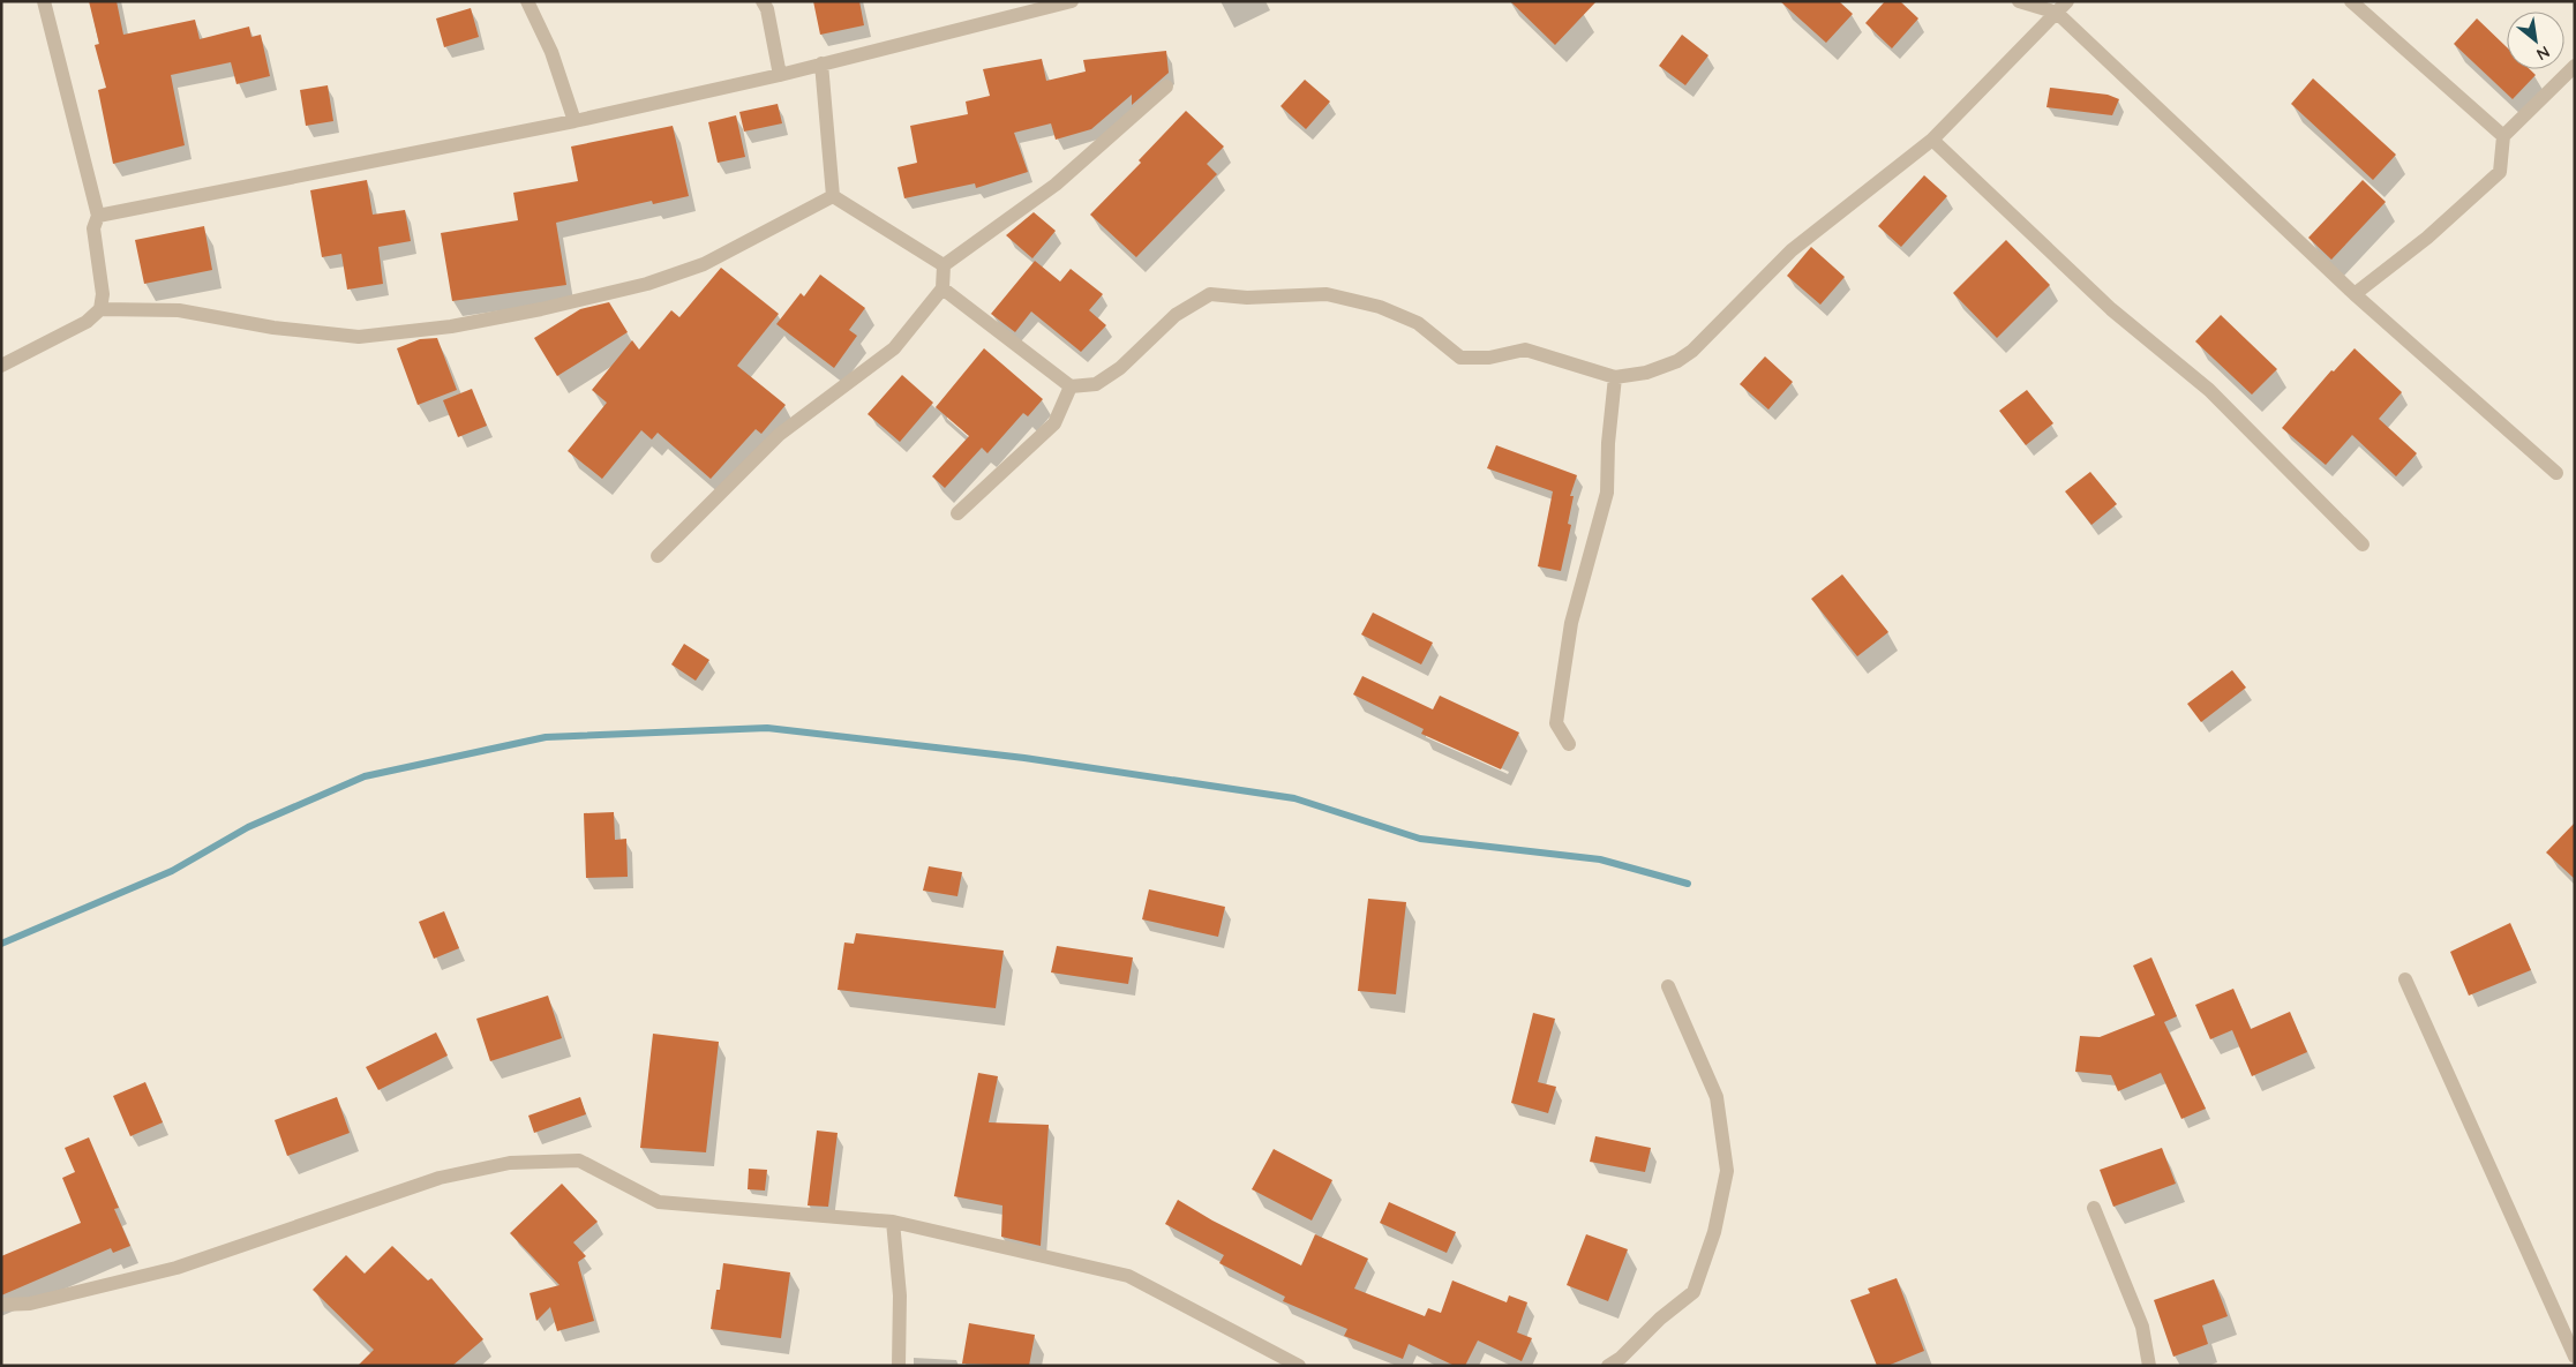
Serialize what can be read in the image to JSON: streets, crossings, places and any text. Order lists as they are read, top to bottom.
{
  "north": "bottom right"
}
